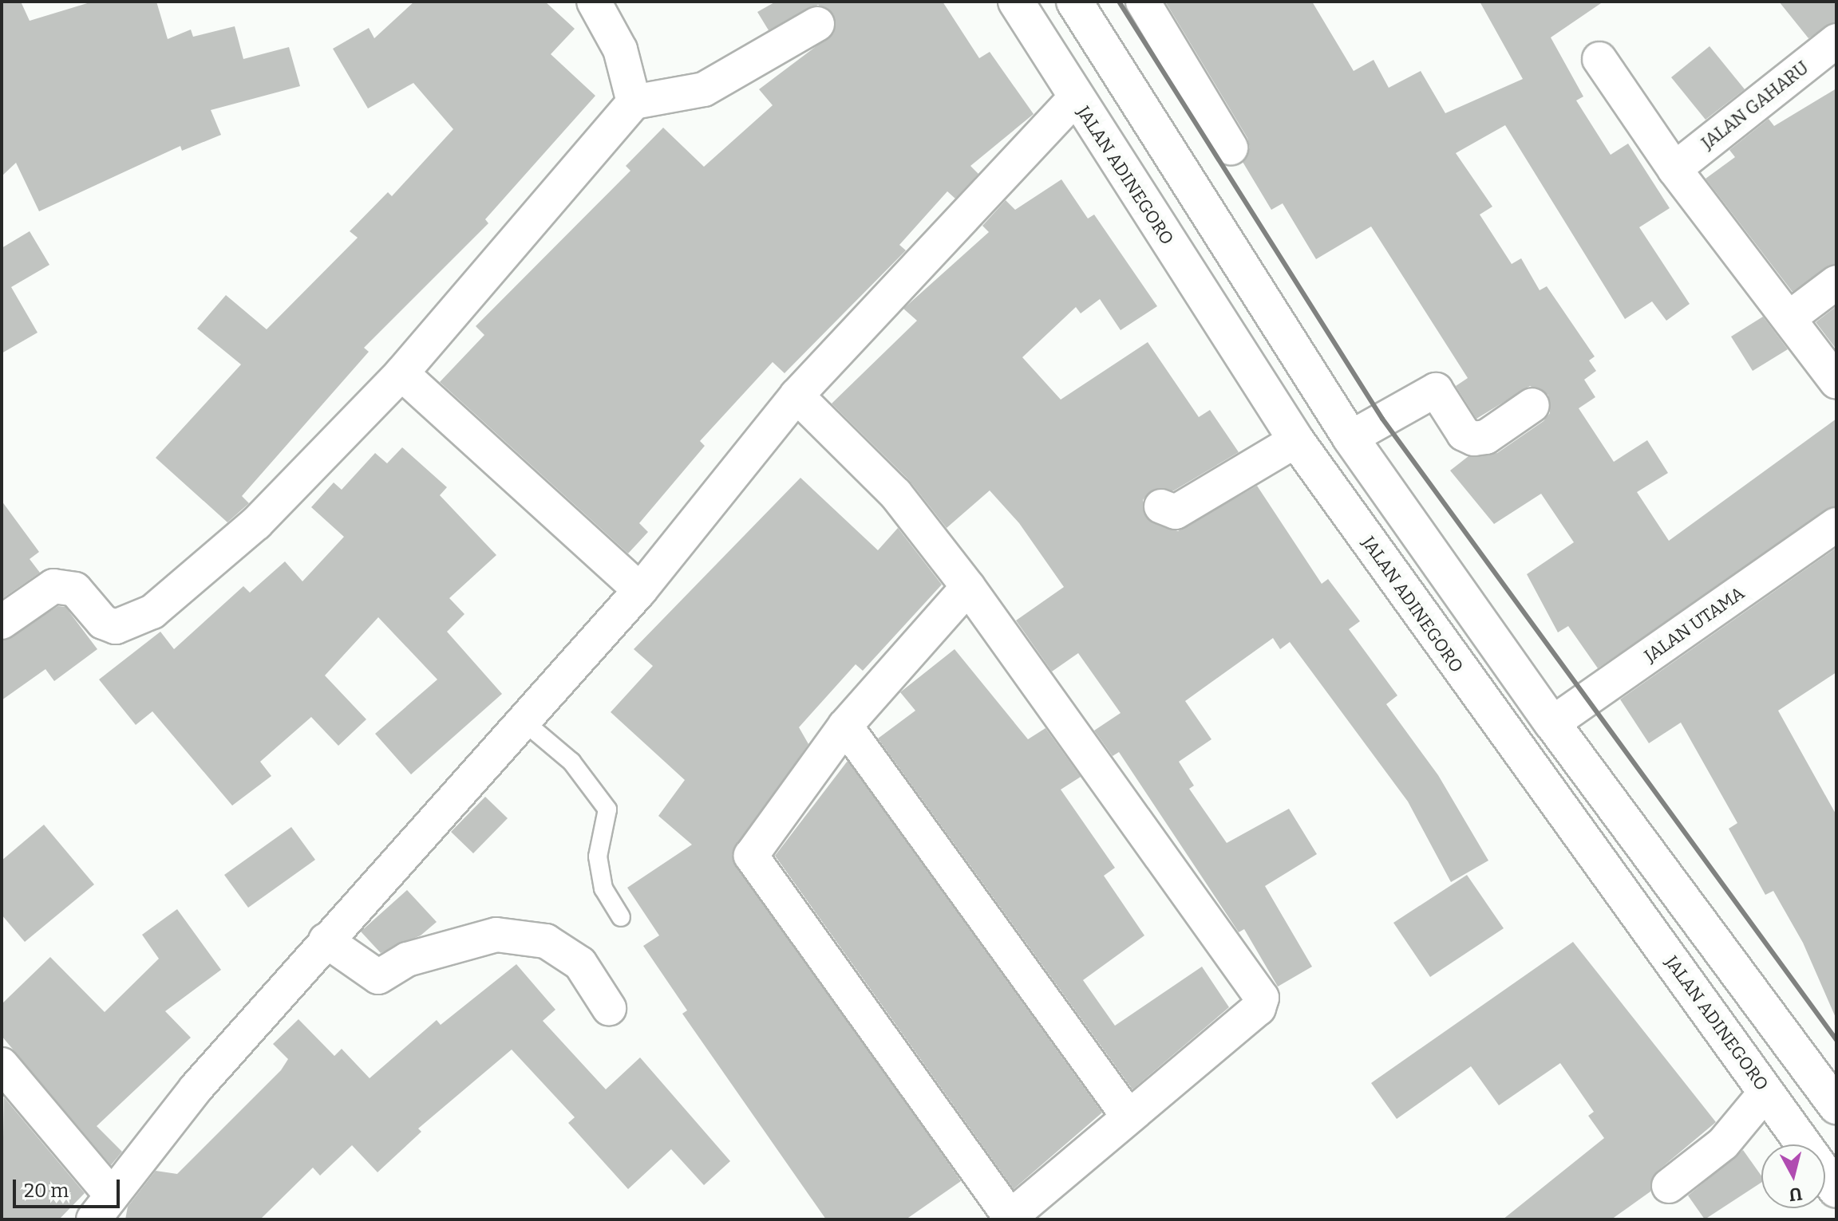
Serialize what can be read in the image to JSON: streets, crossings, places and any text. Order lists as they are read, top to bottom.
{
  "streets": {
    "highway": ["JALAN ADINEGORO"],
    "street": ["JALAN GAHARU", "JALAN UTAMA"]
  },
  "scale_bar": "20 m",
  "north": "bottom"
}
